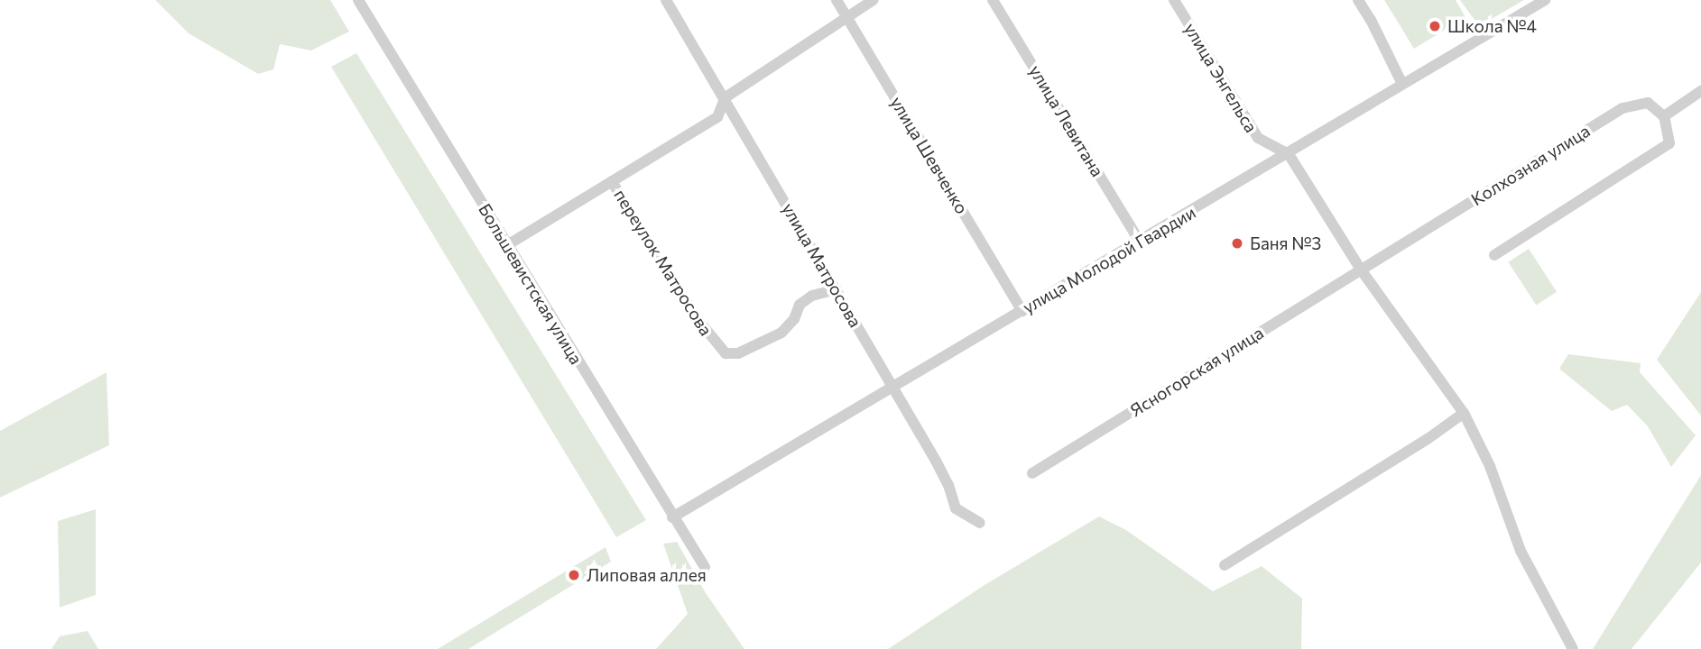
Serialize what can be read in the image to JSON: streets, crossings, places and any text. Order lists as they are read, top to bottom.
{
  "streets": {
    "street": [
      "улица Энгельса",
      "улица Левитана",
      "улица Шевченко",
      "Колхозная улица",
      "улица Молодой Гвардии",
      "переулок Матросова",
      "улица Матросова",
      "Большевистская улица",
      "Ясногорская улица"
    ]
  },
  "crossings": [
    ["улица Энгельса", "улица Молодой Гвардии"],
    ["улица Левитана", "улица Молодой Гвардии"],
    ["улица Шевченко", "улица Молодой Гвардии"],
    ["Колхозная улица", "Ясногорская улица"],
    ["улица Молодой Гвардии", "улица Матросова"],
    ["улица Молодой Гвардии", "Большевистская улица"],
    ["переулок Матросова", "улица Матросова"]
  ],
  "places": ["Школа №4", "Баня №3", "Липовая аллея"]
}
